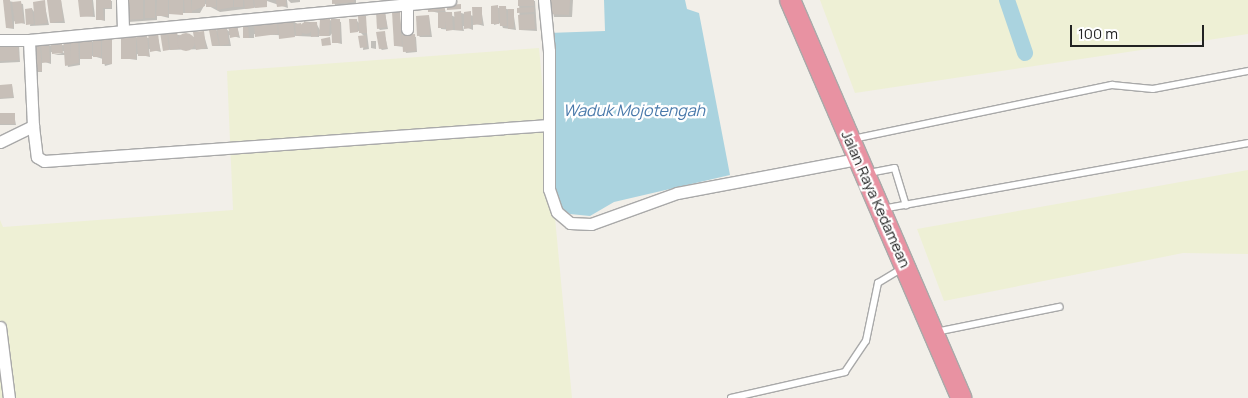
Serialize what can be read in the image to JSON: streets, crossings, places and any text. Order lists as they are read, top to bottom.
{
  "streets": {
    "highway": ["Jalan Raya Kedamean"]
  },
  "water": ["Waduk Mojotengah"],
  "scale_bar": "100 m"
}
